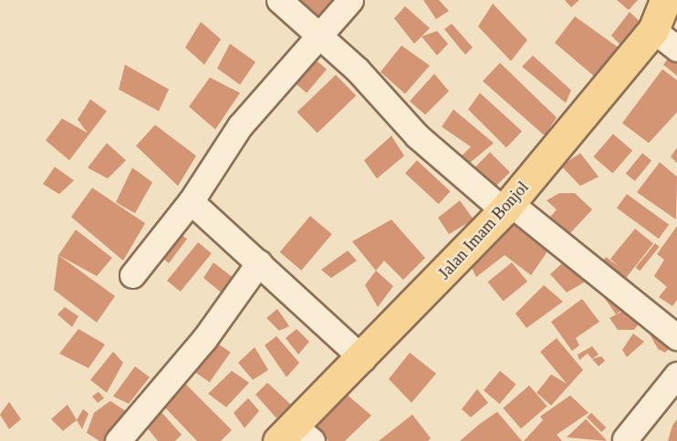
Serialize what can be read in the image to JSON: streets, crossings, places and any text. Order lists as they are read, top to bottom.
{
  "streets": {
    "main road": ["Jalan Imam Bonjol"]
  }
}
